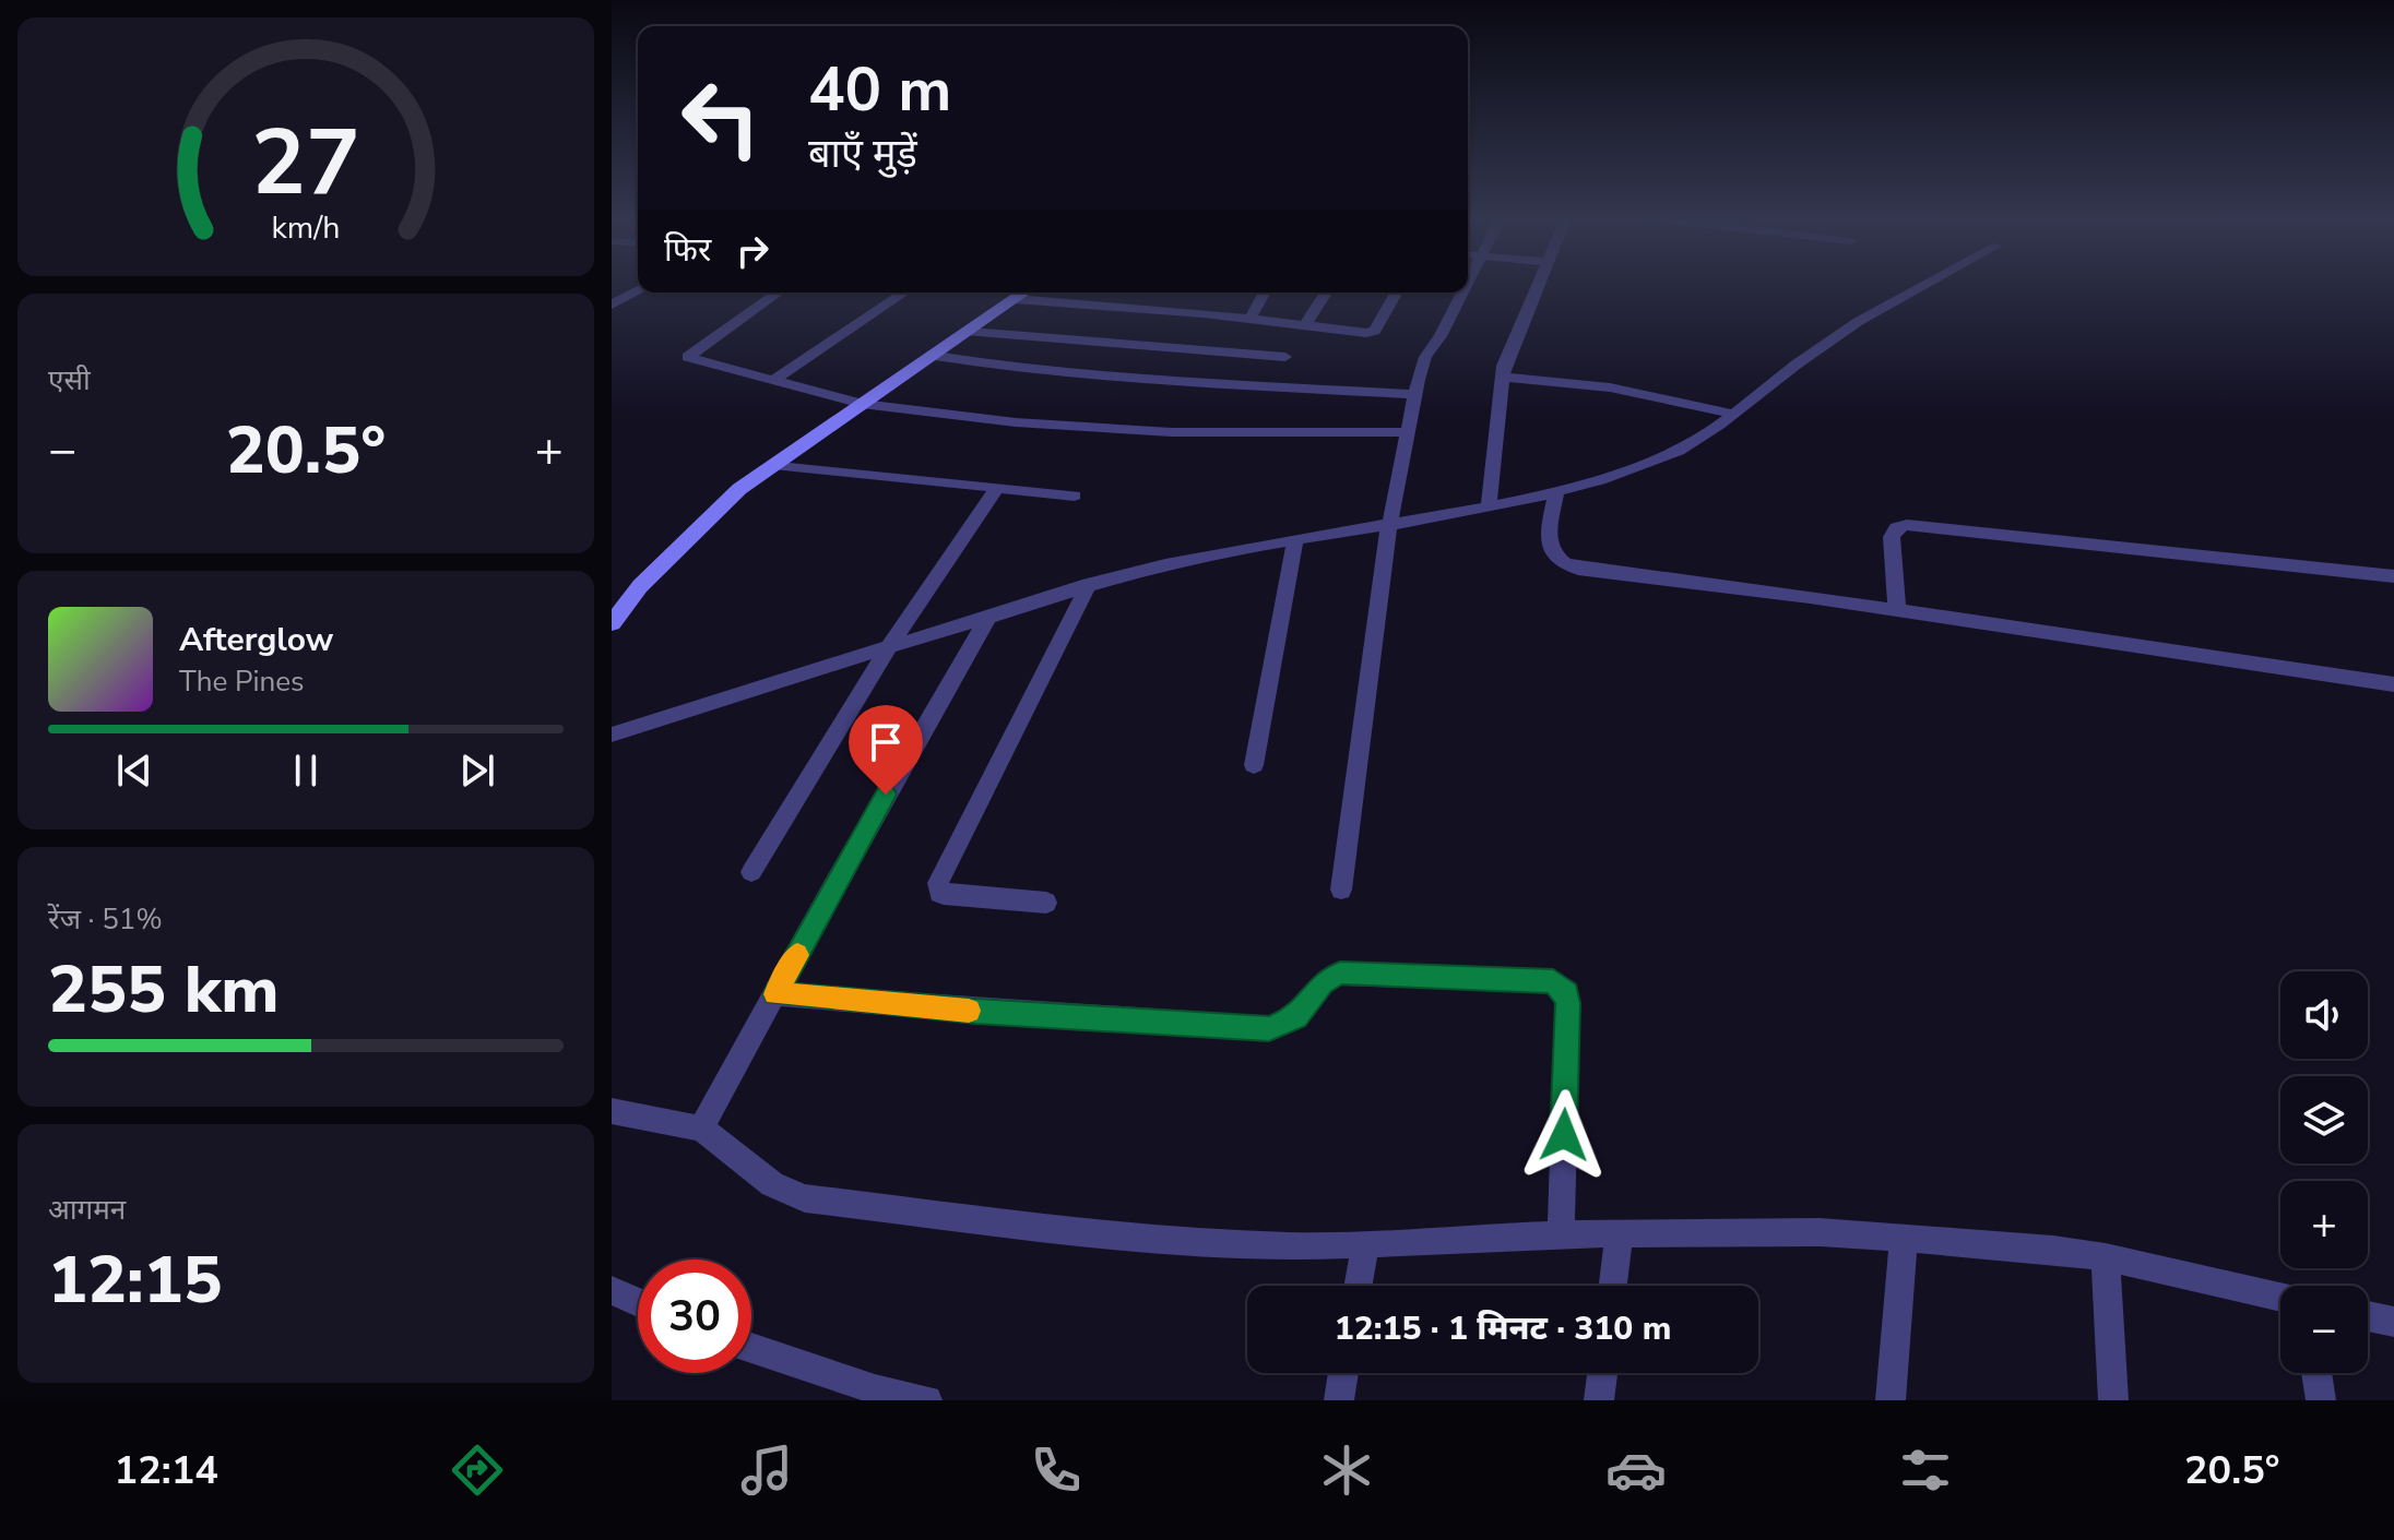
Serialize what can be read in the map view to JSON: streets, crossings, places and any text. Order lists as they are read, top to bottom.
{
  "page": {
    "turn": ["40 m", "बाएँ मुड़ें"],
    "then": "फिर",
    "tile": [
      "एसी",
      ["रेंज · 51%", "255 km"],
      ["आगमन", "12:15"]
    ],
    "heat": ["−", "20.5°", "+"],
    "song": ["Afterglow", "The Pines"],
    "map_buttons": ["+", "−"],
    "limit": "30",
    "trip": "12:15 · 1 मिनट · 310 m",
    "tabs": ["12:14", "20.5°"],
    "gauge": ["27", "km/h"]
  }
}
